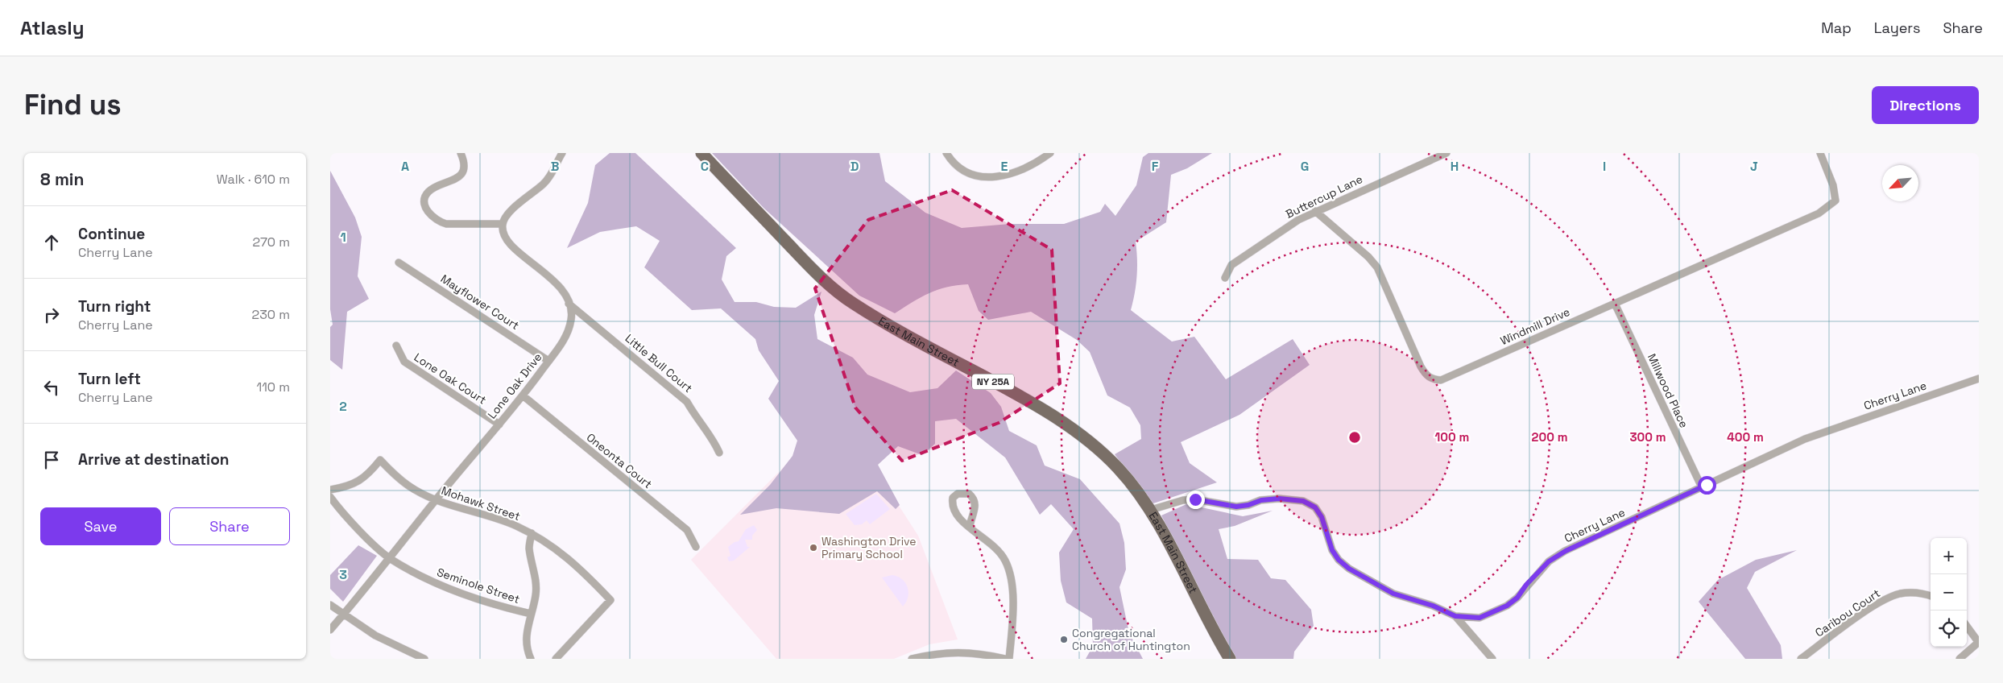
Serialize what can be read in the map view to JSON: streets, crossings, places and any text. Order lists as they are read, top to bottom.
{
  "streets": {
    "main road": ["East Main Street", "NY 25A"],
    "street": [
      "Buttercup Lane",
      "Mayflower Court",
      "Windmill Drive",
      "Little Bull Court",
      "Lone Oak Court",
      "Lone Oak Drive",
      "Millwood Place",
      "Cherry Lane",
      "Oneonta Court",
      "Mohawk Street",
      "Seminole Street",
      "Caribou Court"
    ]
  },
  "crossings": [
    ["Buttercup Lane", "Windmill Drive"],
    ["Mayflower Court", "Lone Oak Drive"],
    ["Windmill Drive", "Millwood Place"],
    ["East Main Street", "Cherry Lane"],
    ["Little Bull Court", "Lone Oak Drive"],
    ["Lone Oak Court", "Lone Oak Drive"],
    ["Lone Oak Drive", "Oneonta Court"],
    ["Lone Oak Drive", "Mohawk Street"],
    ["Lone Oak Drive", "Seminole Street"],
    ["Millwood Place", "Cherry Lane"]
  ],
  "places": ["Washington Drive Primary School", "Congregational Church of Huntington"],
  "north": "bottom left",
  "page": {
    "header": "Atlasly",
    "nav": ["Map", "Layers", "Share"],
    "buttons": [
      "Directions",
      ["Save", "Share"]
    ],
    "title": "Find us",
    "heading": ["8 min", "Walk · 610 m"],
    "list": [
      ["Continue", "Cherry Lane", "270 m"],
      ["Turn right", "Cherry Lane", "230 m"],
      ["Turn left", "Cherry Lane", "110 m"],
      "Arrive at destination"
    ],
    "map_buttons": ["+", "−"]
  },
  "grid": {
    "columns": [
      "A",
      "B",
      "C",
      "D",
      "E",
      "F",
      "G",
      "H",
      "I",
      "J"
    ],
    "rows": ["1", "2", "3"]
  },
  "rings": [
    "100 m",
    "200 m",
    "300 m",
    "400 m"
  ]
}
